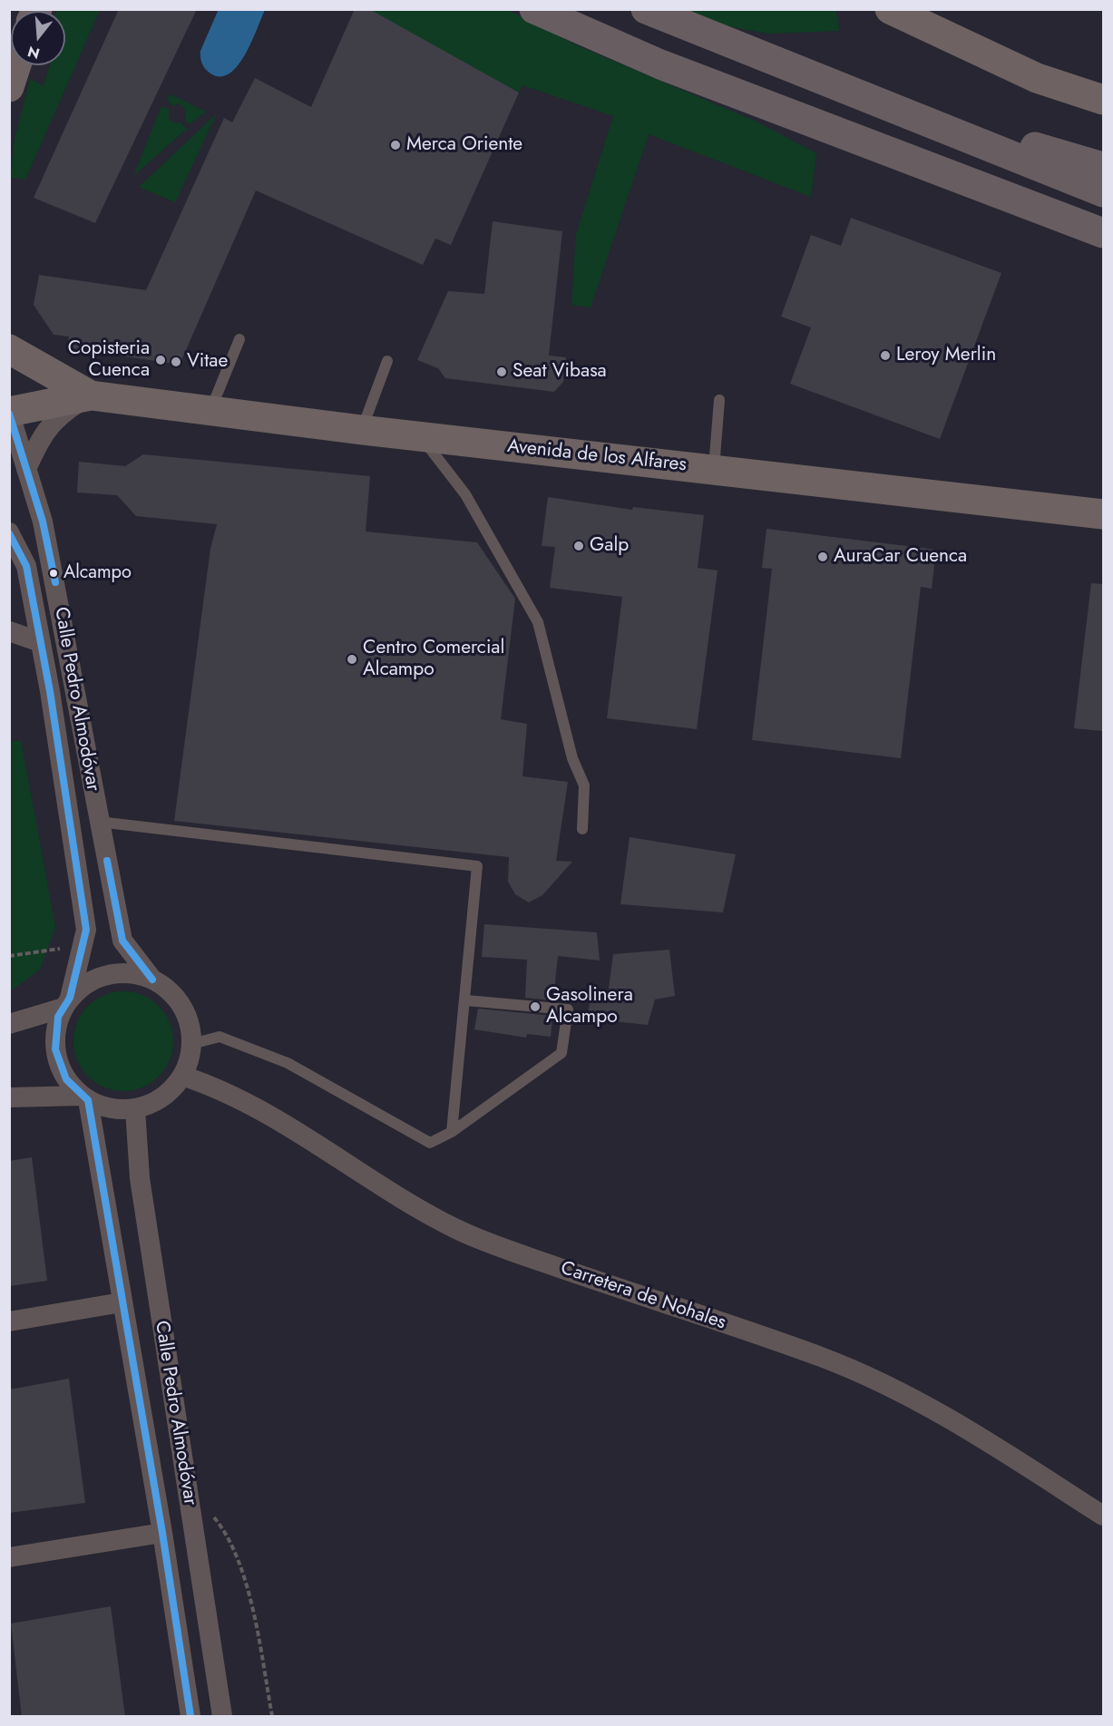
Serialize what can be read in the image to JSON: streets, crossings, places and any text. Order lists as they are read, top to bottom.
{
  "streets": {
    "street": ["Avenida de los Alfares", "Calle Pedro Almodóvar", "Carretera de Nohales"]
  },
  "crossings": [
    ["Calle Pedro Almodóvar", "Carretera de Nohales"]
  ],
  "places": [
    "Merca Oriente",
    "Leroy Merlin",
    "Copisteria Cuenca",
    "Vitae",
    "Seat Vibasa",
    "Galp",
    "AuraCar Cuenca",
    "Alcampo",
    "Centro Comercial Alcampo",
    "Gasolinera Alcampo"
  ],
  "north": "bottom"
}
